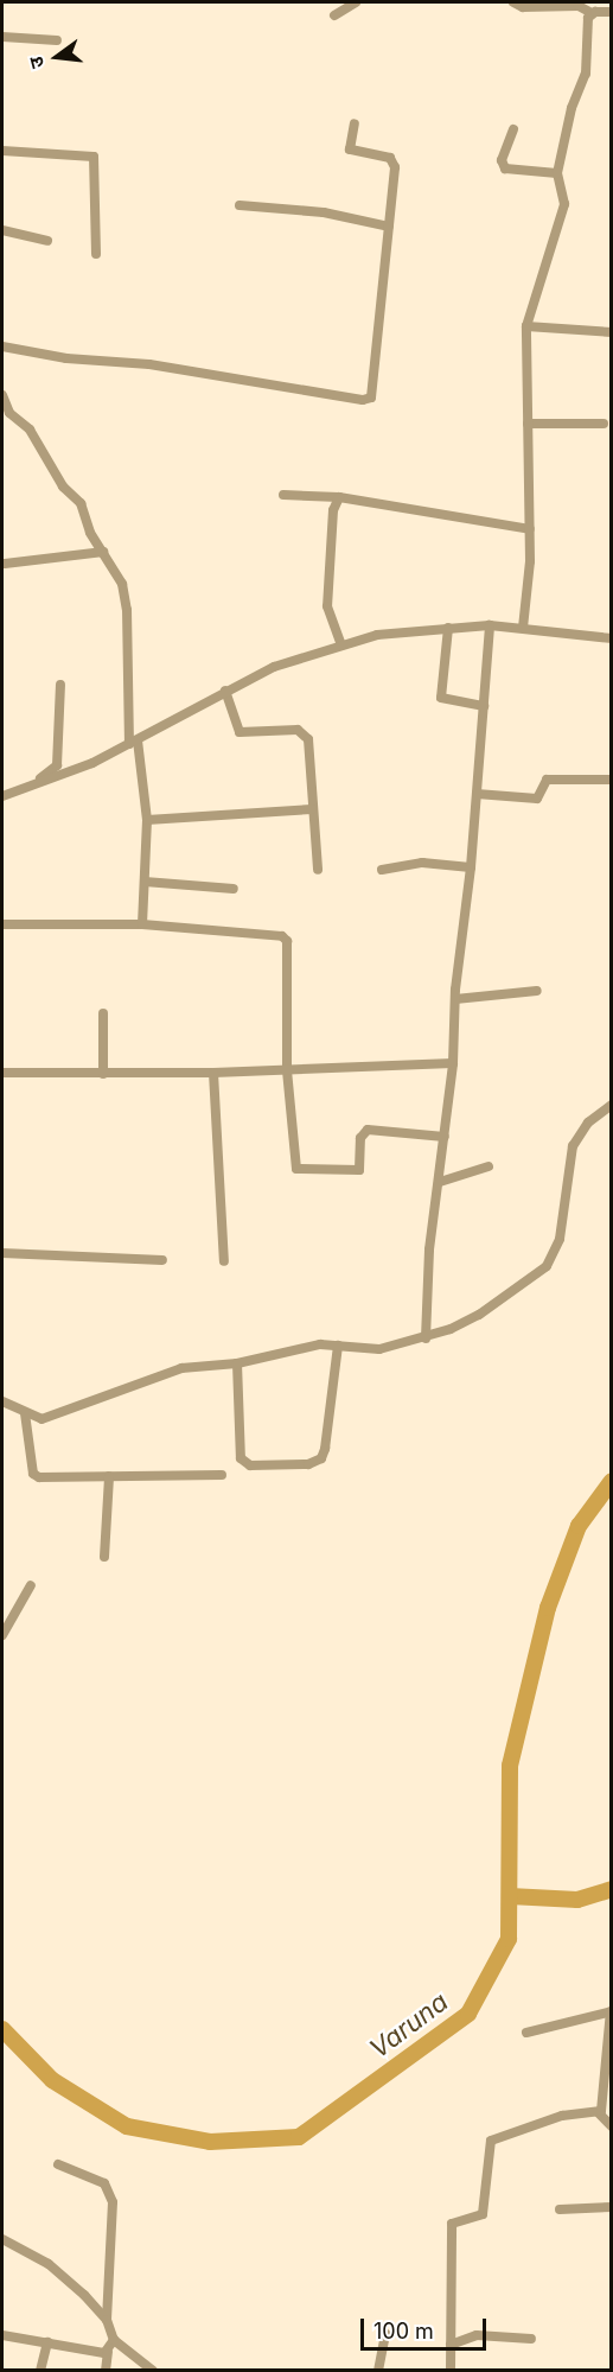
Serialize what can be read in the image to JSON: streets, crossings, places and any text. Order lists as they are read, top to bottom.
{
  "water": ["Varuna"],
  "scale_bar": "100 m",
  "north": "left"
}
